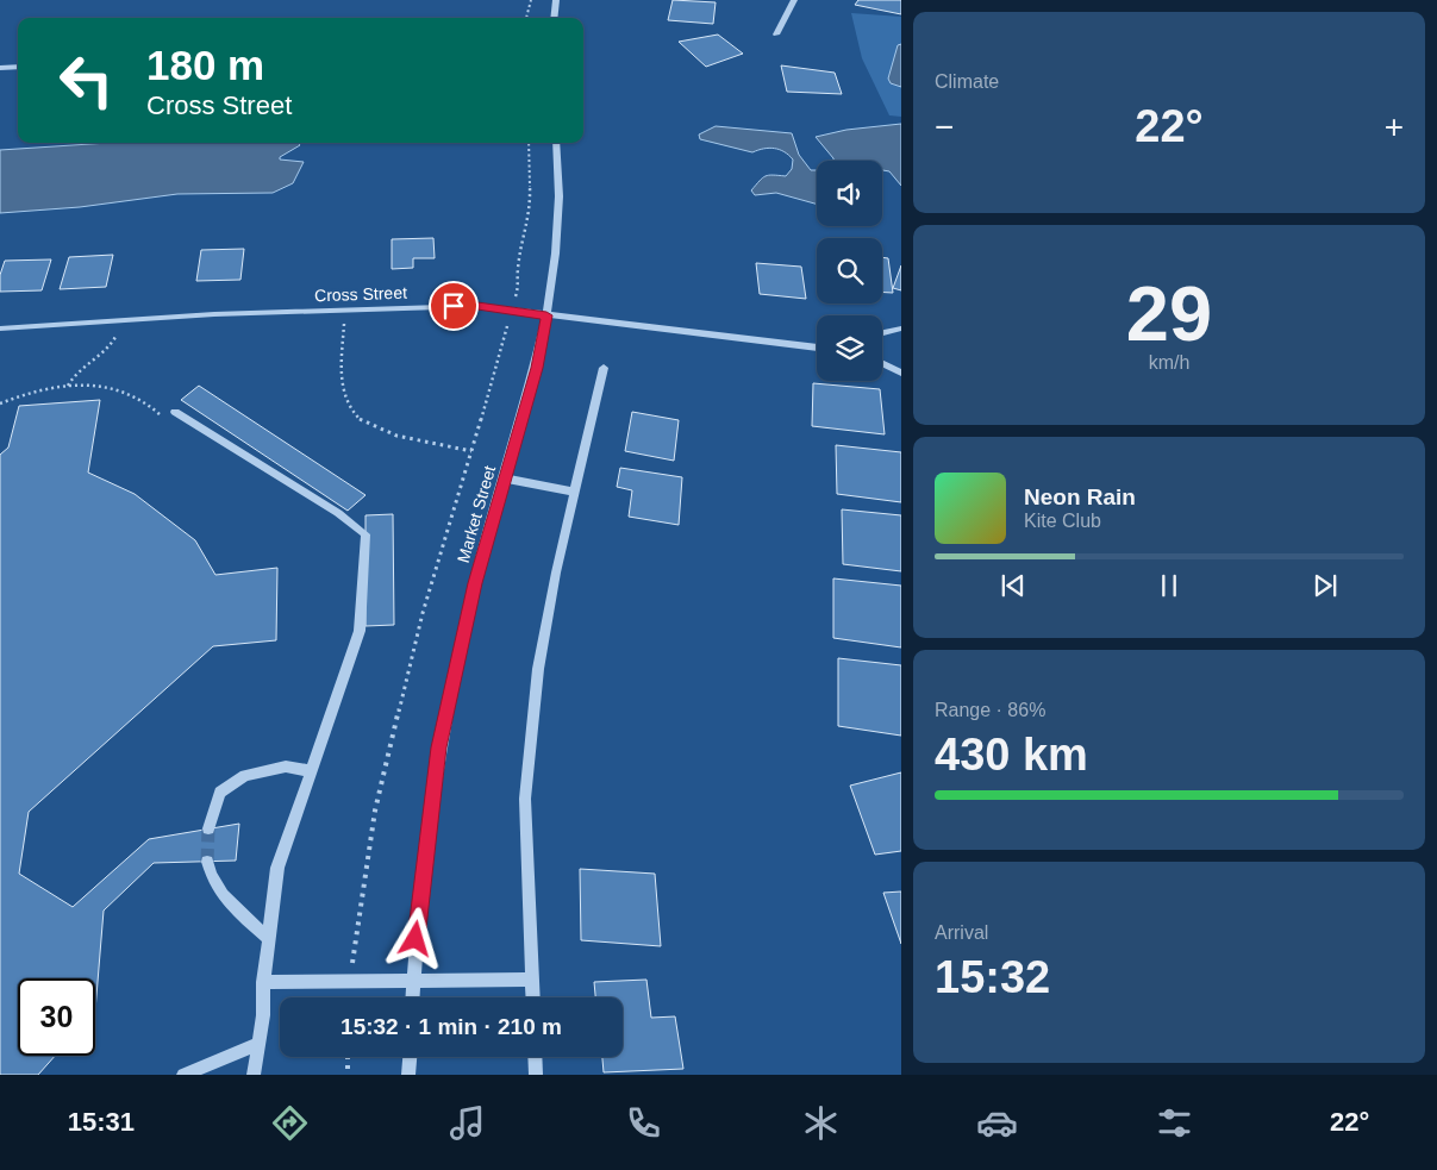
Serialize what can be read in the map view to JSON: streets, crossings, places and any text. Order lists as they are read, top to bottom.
{
  "streets": {
    "street": ["Cross Street", "Market Street"]
  },
  "crossings": [
    ["Cross Street", "Market Street"]
  ],
  "page": {
    "tile": [
      "Climate",
      ["29", "km/h"],
      ["Range · 86%", "430 km"],
      ["Arrival", "15:32"]
    ],
    "turn": ["180 m", "Cross Street"],
    "heat": ["−", "22°", "+"],
    "song": ["Neon Rain", "Kite Club"],
    "limit": "30",
    "trip": "15:32 · 1 min · 210 m",
    "tabs": ["15:31", "22°"]
  }
}
